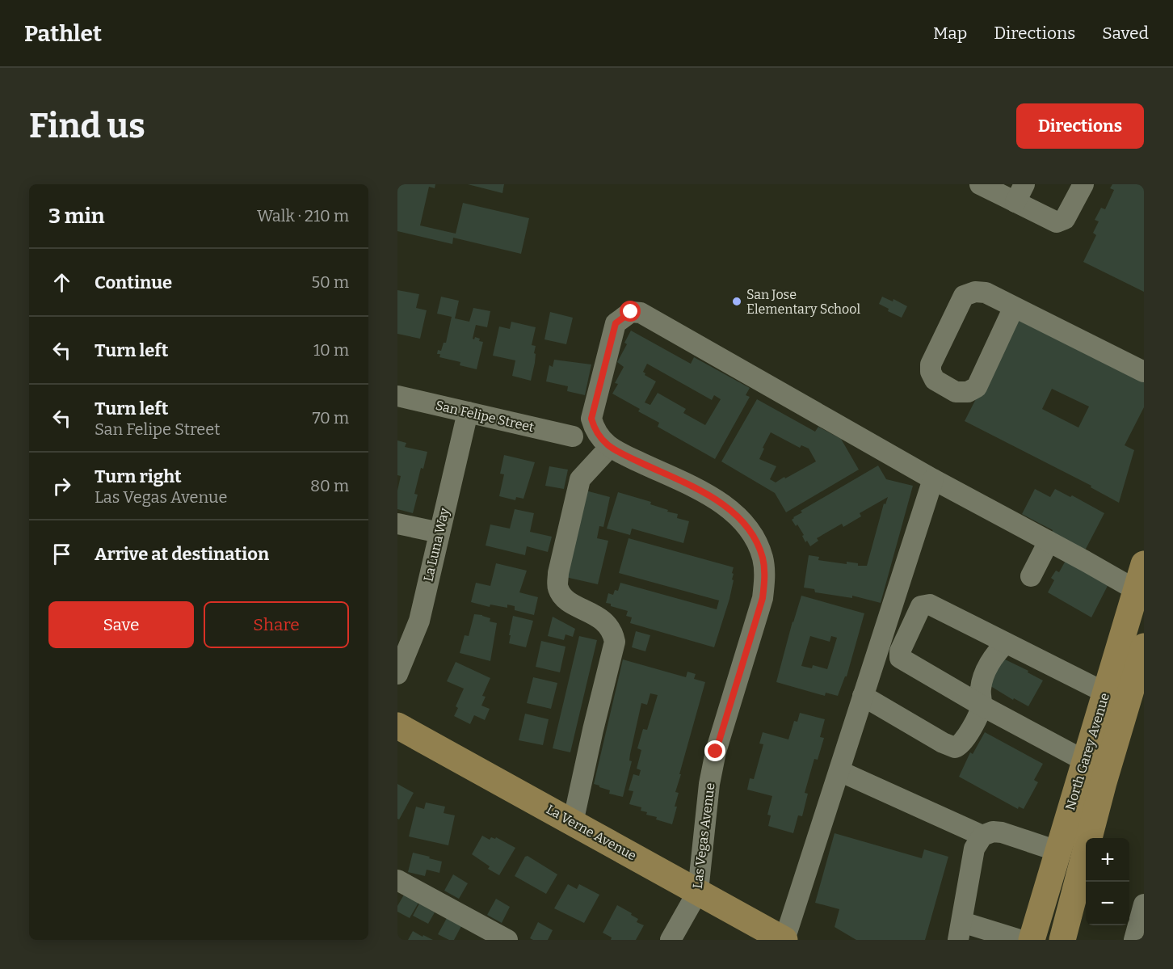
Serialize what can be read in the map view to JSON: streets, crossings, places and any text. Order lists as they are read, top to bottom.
{
  "streets": {
    "main road": ["North Garey Avenue", "La Verne Avenue"],
    "street": ["San Felipe Street", "La Luna Way", "Las Vegas Avenue"]
  },
  "crossings": [
    ["San Felipe Street", "La Luna Way"],
    ["La Verne Avenue", "Las Vegas Avenue"]
  ],
  "places": ["San Jose Elementary School"],
  "page": {
    "header": "Pathlet",
    "nav": ["Map", "Directions", "Saved"],
    "buttons": [
      "Directions",
      ["Save", "Share"]
    ],
    "title": "Find us",
    "heading": ["3 min", "Walk · 210 m"],
    "list": [
      ["Continue", "50 m"],
      ["Turn left", "10 m"],
      ["Turn left", "San Felipe Street", "70 m"],
      ["Turn right", "Las Vegas Avenue", "80 m"],
      "Arrive at destination"
    ],
    "map_buttons": ["+", "−"]
  }
}
